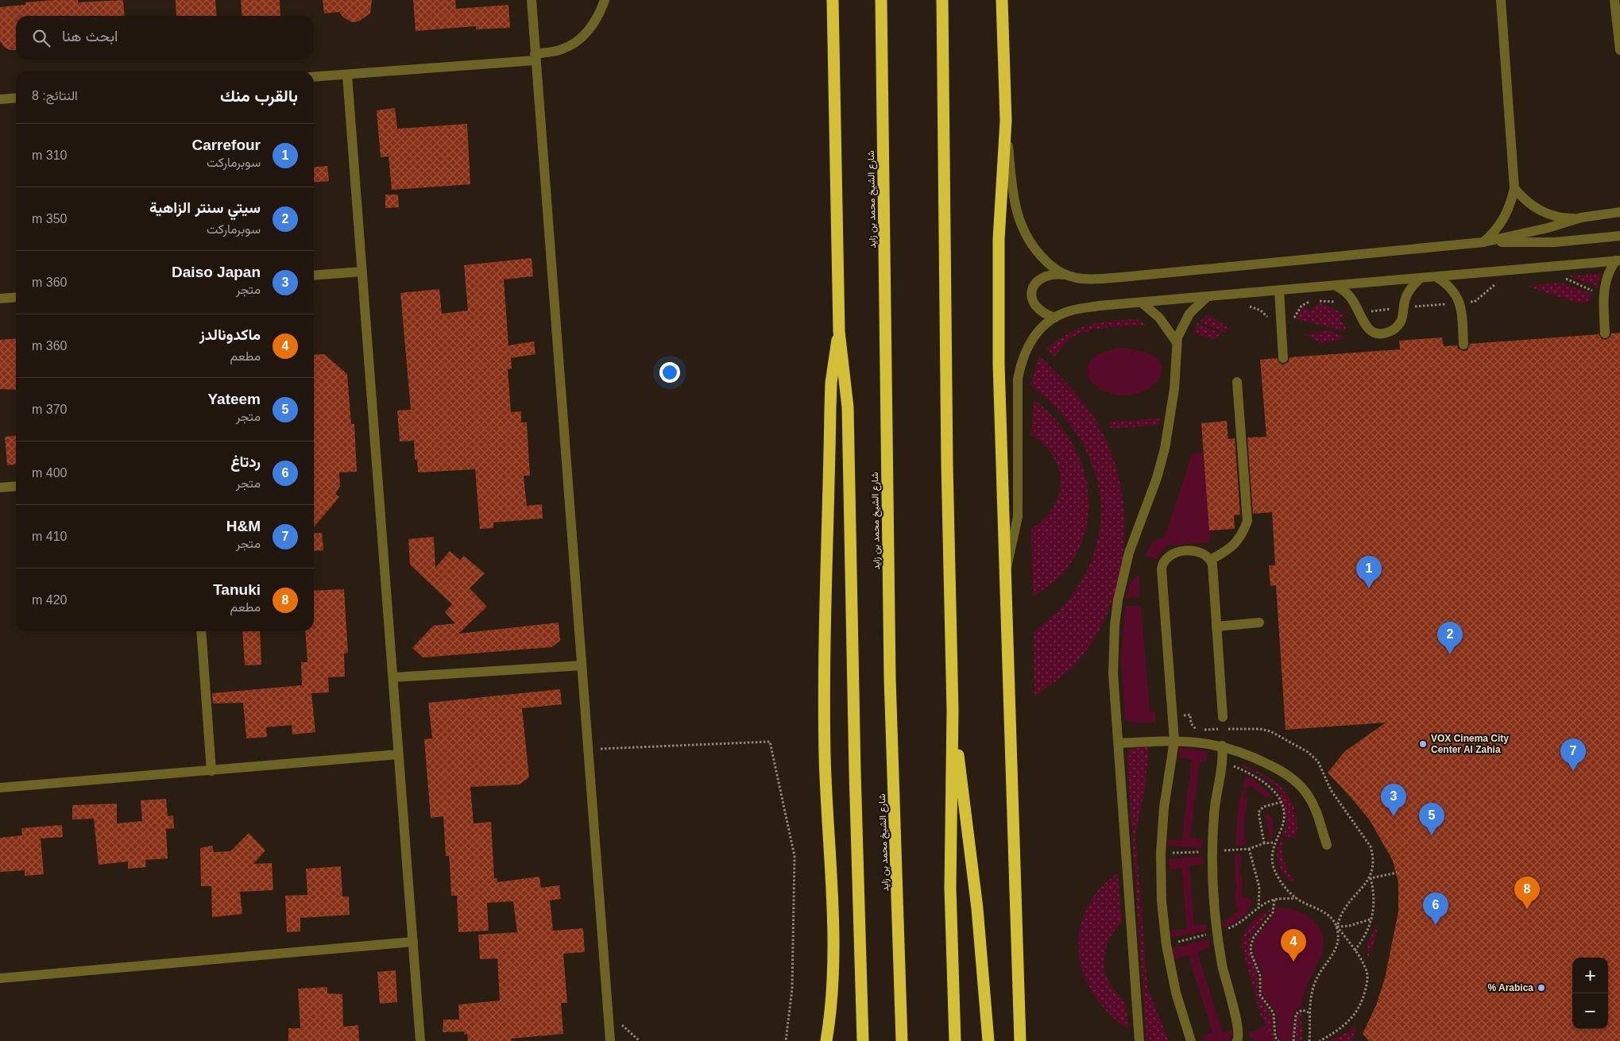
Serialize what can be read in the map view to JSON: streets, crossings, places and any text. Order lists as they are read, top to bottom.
{
  "streets": {
    "highway": ["شارع الشيخ محمد بن زايد"]
  },
  "places": ["VOX Cinema City Center Al Zahia", "% Arabica"],
  "page": {
    "search": "ابحث هنا",
    "heading": ["بالقرب منك", "النتائج: 8"],
    "list": [
      {
        "mark": "1",
        "name": "Carrefour",
        "note": "سوبرماركت",
        "value": "310 m"
      },
      {
        "mark": "2",
        "name": "سيتي سنتر الزاهية",
        "note": "سوبرماركت",
        "value": "350 m"
      },
      {
        "mark": "3",
        "name": "Daiso Japan",
        "note": "متجر",
        "value": "360 m"
      },
      {
        "mark": "4",
        "name": "ماكدونالدز",
        "note": "مطعم",
        "value": "360 m"
      },
      {
        "mark": "5",
        "name": "Yateem",
        "note": "متجر",
        "value": "370 m"
      },
      {
        "mark": "6",
        "name": "ردتاغ",
        "note": "متجر",
        "value": "400 m"
      },
      {
        "mark": "7",
        "name": "H&M",
        "note": "متجر",
        "value": "410 m"
      },
      {
        "mark": "8",
        "name": "Tanuki",
        "note": "مطعم",
        "value": "420 m"
      }
    ],
    "pins": [
      "1",
      "2",
      "7",
      "3",
      "5",
      "8",
      "6",
      "4"
    ],
    "map_buttons": ["+", "−"]
  }
}
